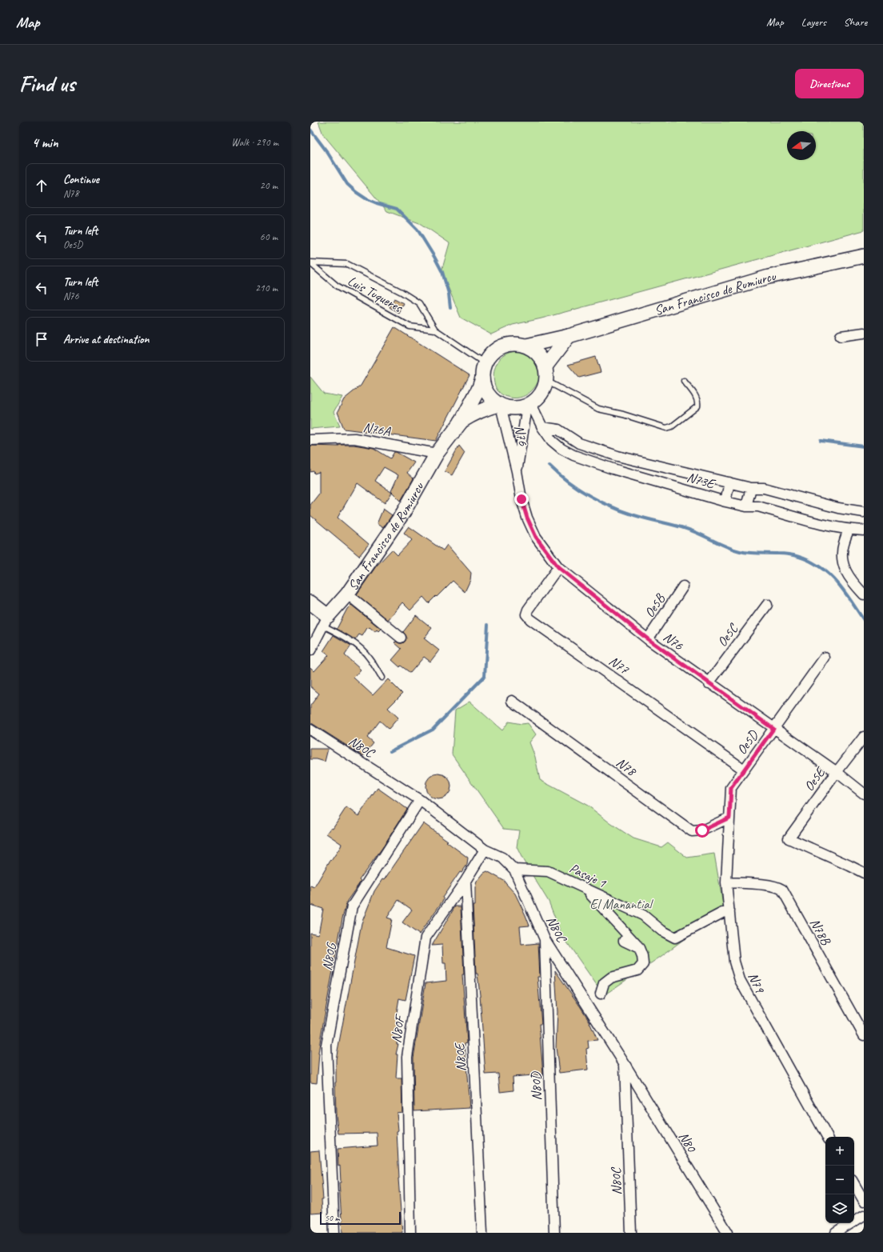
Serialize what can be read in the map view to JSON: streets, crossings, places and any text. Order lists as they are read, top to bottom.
{
  "streets": {
    "main road": ["San Francisco de Rumiurcu"],
    "street": [
      "N76A",
      "N76",
      "N73E",
      "Oe5B",
      "Oe5C",
      "N77",
      "Oe5D",
      "N80C",
      "N78",
      "Oe5E",
      "Pasaje 1",
      "N78B",
      "N80G",
      "N79",
      "N80F",
      "N80E",
      "N80D",
      "N80"
    ],
    "lane": ["Luis Tuqueres"]
  },
  "crossings": [
    ["San Francisco de Rumiurcu", "N76A"],
    ["San Francisco de Rumiurcu", "N76"],
    ["San Francisco de Rumiurcu", "N73E"],
    ["N76", "N73E"],
    ["N76", "Oe5B"],
    ["N76", "Oe5C"],
    ["N76", "N77"],
    ["N76", "Oe5D"],
    ["N76", "Oe5E"],
    ["N77", "Oe5D"],
    ["Oe5D", "N78"],
    ["Oe5D", "N79"],
    ["N80C", "Pasaje 1"],
    ["N80C", "N80G"],
    ["N80C", "N80F"],
    ["N80C", "N80D"],
    ["N80C", "N80"],
    ["N78", "N79"],
    ["Pasaje 1", "N79"],
    ["N78B", "N79"],
    ["N80F", "N80E"]
  ],
  "parks": ["El Manantial"],
  "scale_bar": "50 m",
  "north": "left",
  "page": {
    "header": "Map",
    "nav": ["Map", "Layers", "Share"],
    "buttons": "Directions",
    "title": "Find us",
    "heading": ["4 min", "Walk · 290 m"],
    "list": [
      ["Continue", "N78", "20 m"],
      ["Turn left", "Oe5D", "60 m"],
      ["Turn left", "N76", "210 m"],
      "Arrive at destination"
    ],
    "map_buttons": ["+", "−"],
    "scale": "50 m"
  }
}
